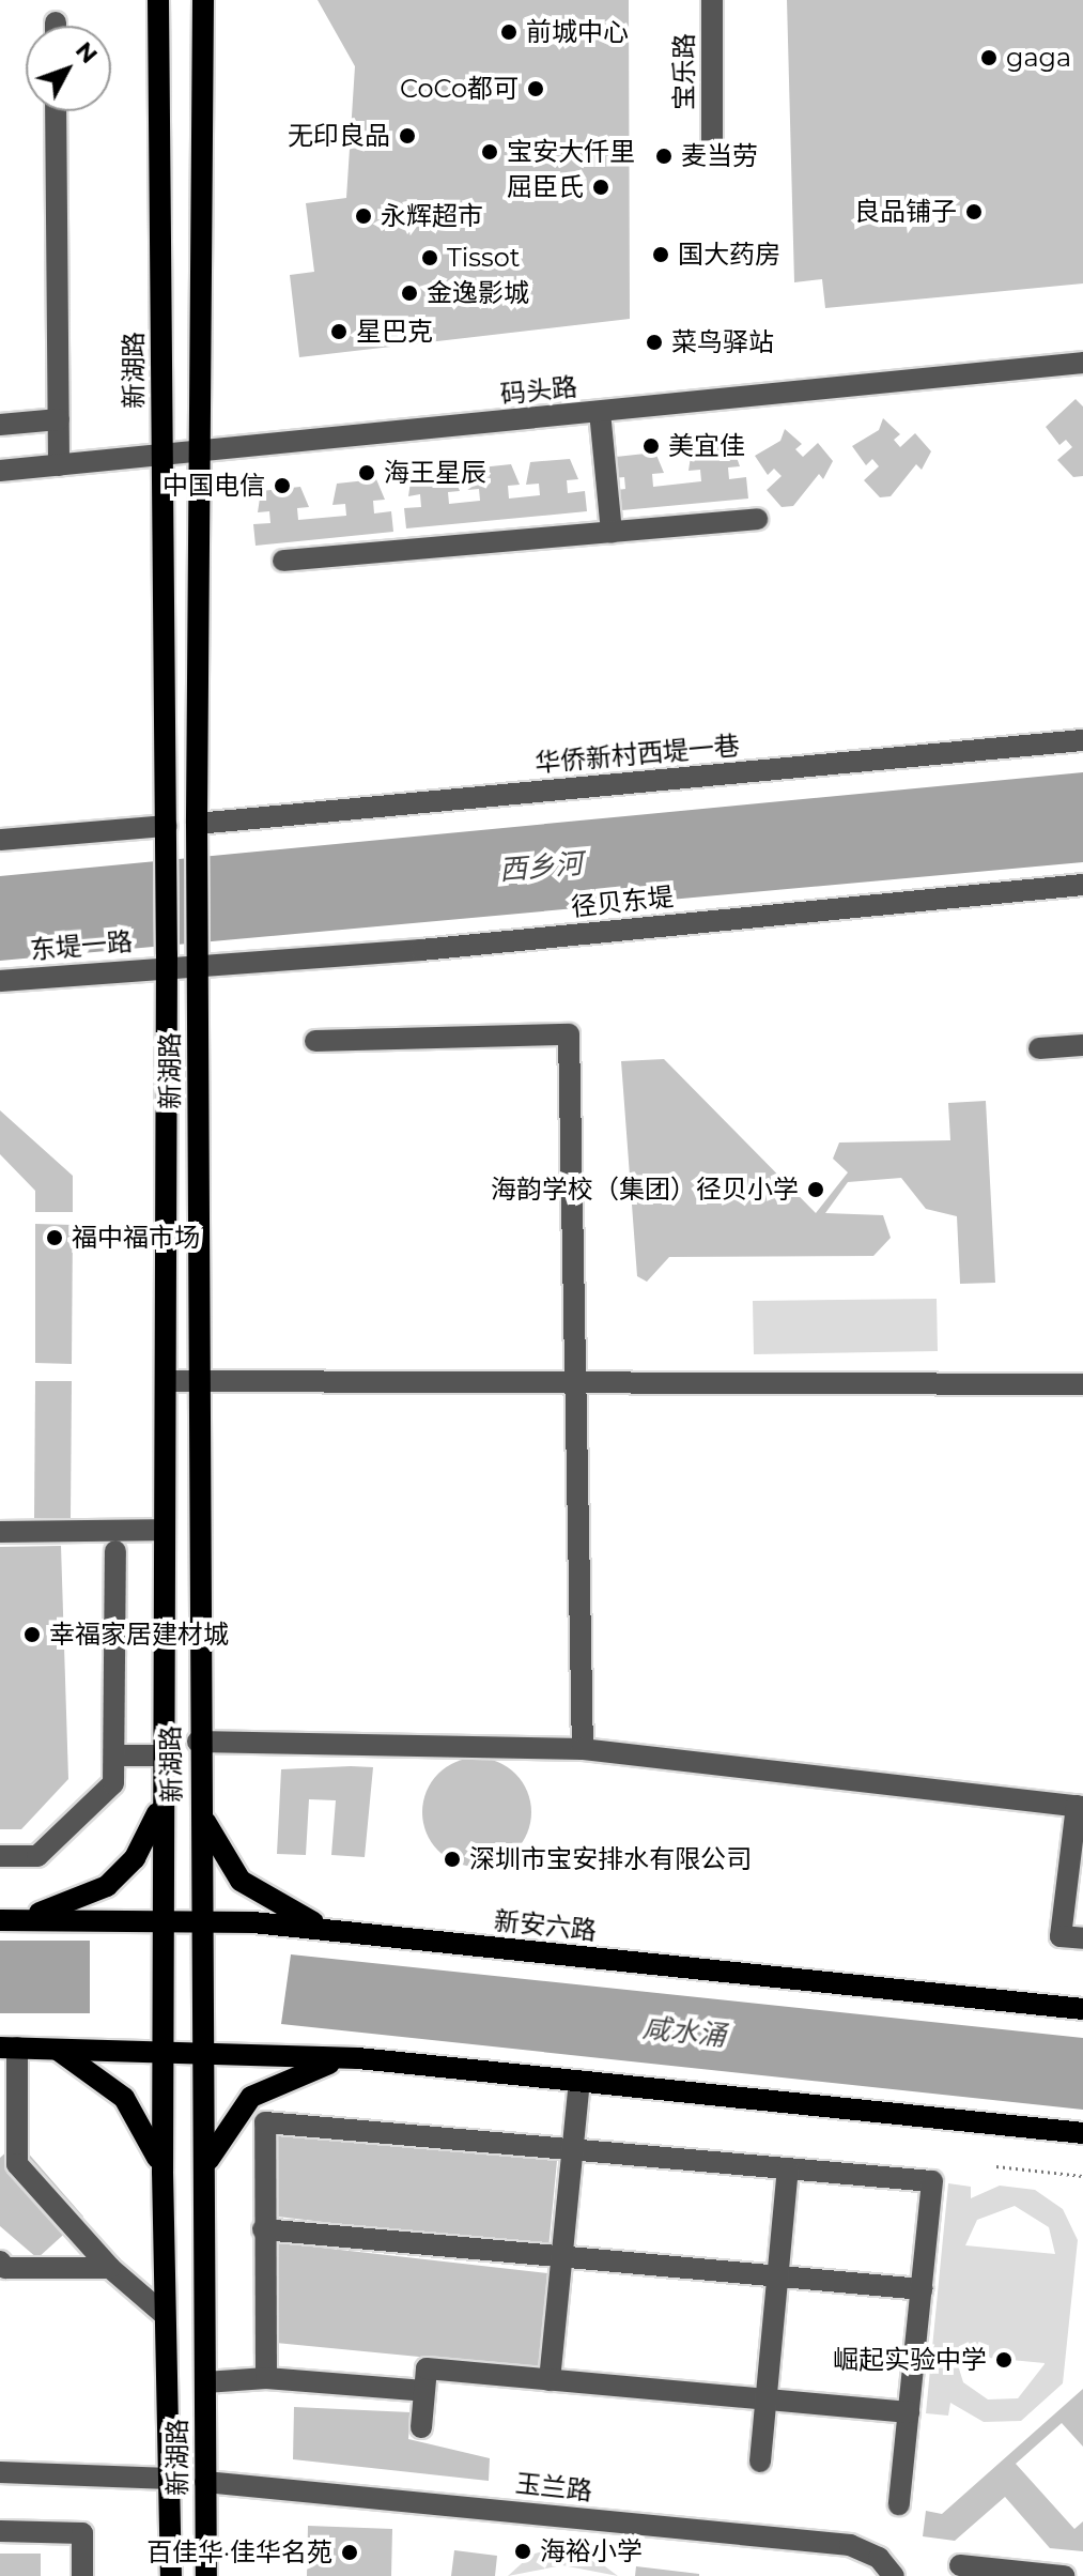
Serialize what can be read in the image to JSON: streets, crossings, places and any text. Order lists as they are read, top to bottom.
{
  "streets": {
    "main road": ["新湖路", "新安六路"],
    "street": [
      "宝乐路",
      "码头路",
      "华侨新村西堤一巷",
      "径贝东堤",
      "东堤一路",
      "玉兰路"
    ]
  },
  "crossings": [
    ["新湖路", "码头路"],
    ["新湖路", "华侨新村西堤一巷"],
    ["新湖路", "径贝东堤"],
    ["新湖路", "东堤一路"],
    ["新湖路", "新安六路"],
    ["新湖路", "玉兰路"],
    ["径贝东堤", "东堤一路"]
  ],
  "water": ["西乡河", "咸水涌"],
  "places": [
    "前城中心",
    "gaga",
    "CoCo都可",
    "无印良品",
    "宝安大仟里",
    "麦当劳",
    "屈臣氏",
    "良品铺子",
    "永辉超市",
    "国大药房",
    "Tissot",
    "金逸影城",
    "星巴克",
    "菜鸟驿站",
    "美宜佳",
    "海王星辰",
    "中国电信",
    "海韵学校（集团）径贝小学",
    "福中福市场",
    "幸福家居建材城",
    "深圳市宝安排水有限公司",
    "崛起实验中学",
    "海裕小学",
    "百佳华·佳华名苑"
  ],
  "north": "top right"
}
